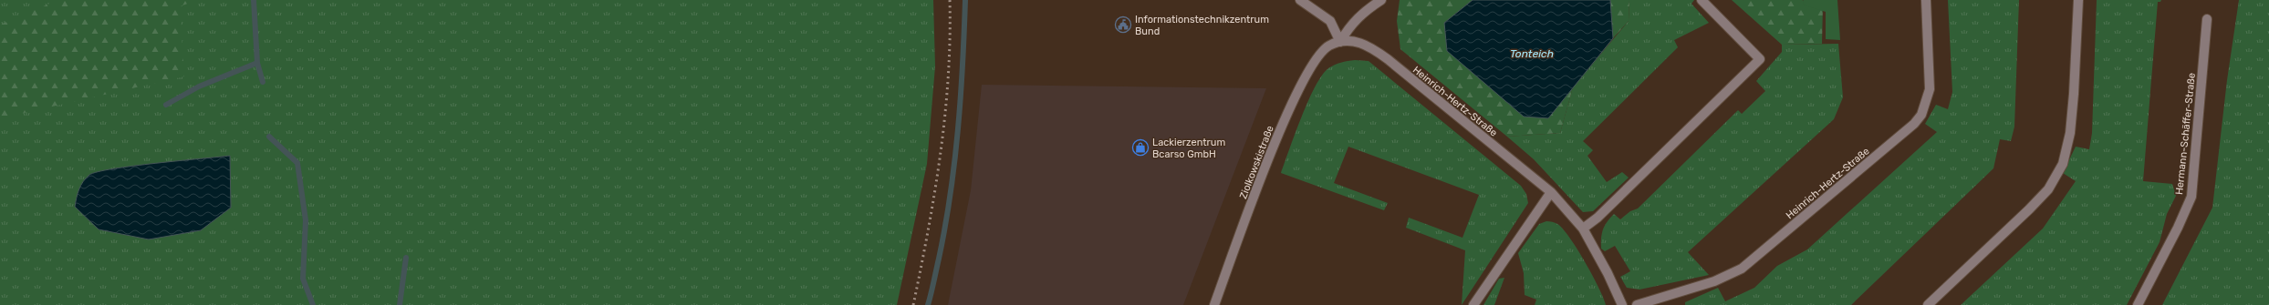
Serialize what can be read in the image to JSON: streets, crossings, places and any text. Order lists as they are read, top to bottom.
{
  "streets": {
    "street": ["Heinrich-Hertz-Straße", "Hermann-Schäffer-Straße", "Ziolkowskistraße"]
  },
  "crossings": [
    ["Heinrich-Hertz-Straße", "Ziolkowskistraße"]
  ],
  "water": ["Tonteich"],
  "places": {
    "public building": ["Informationstechnikzentrum Bund"],
    "shop": ["Lackierzentrum Bcarso GmbH"]
  }
}
